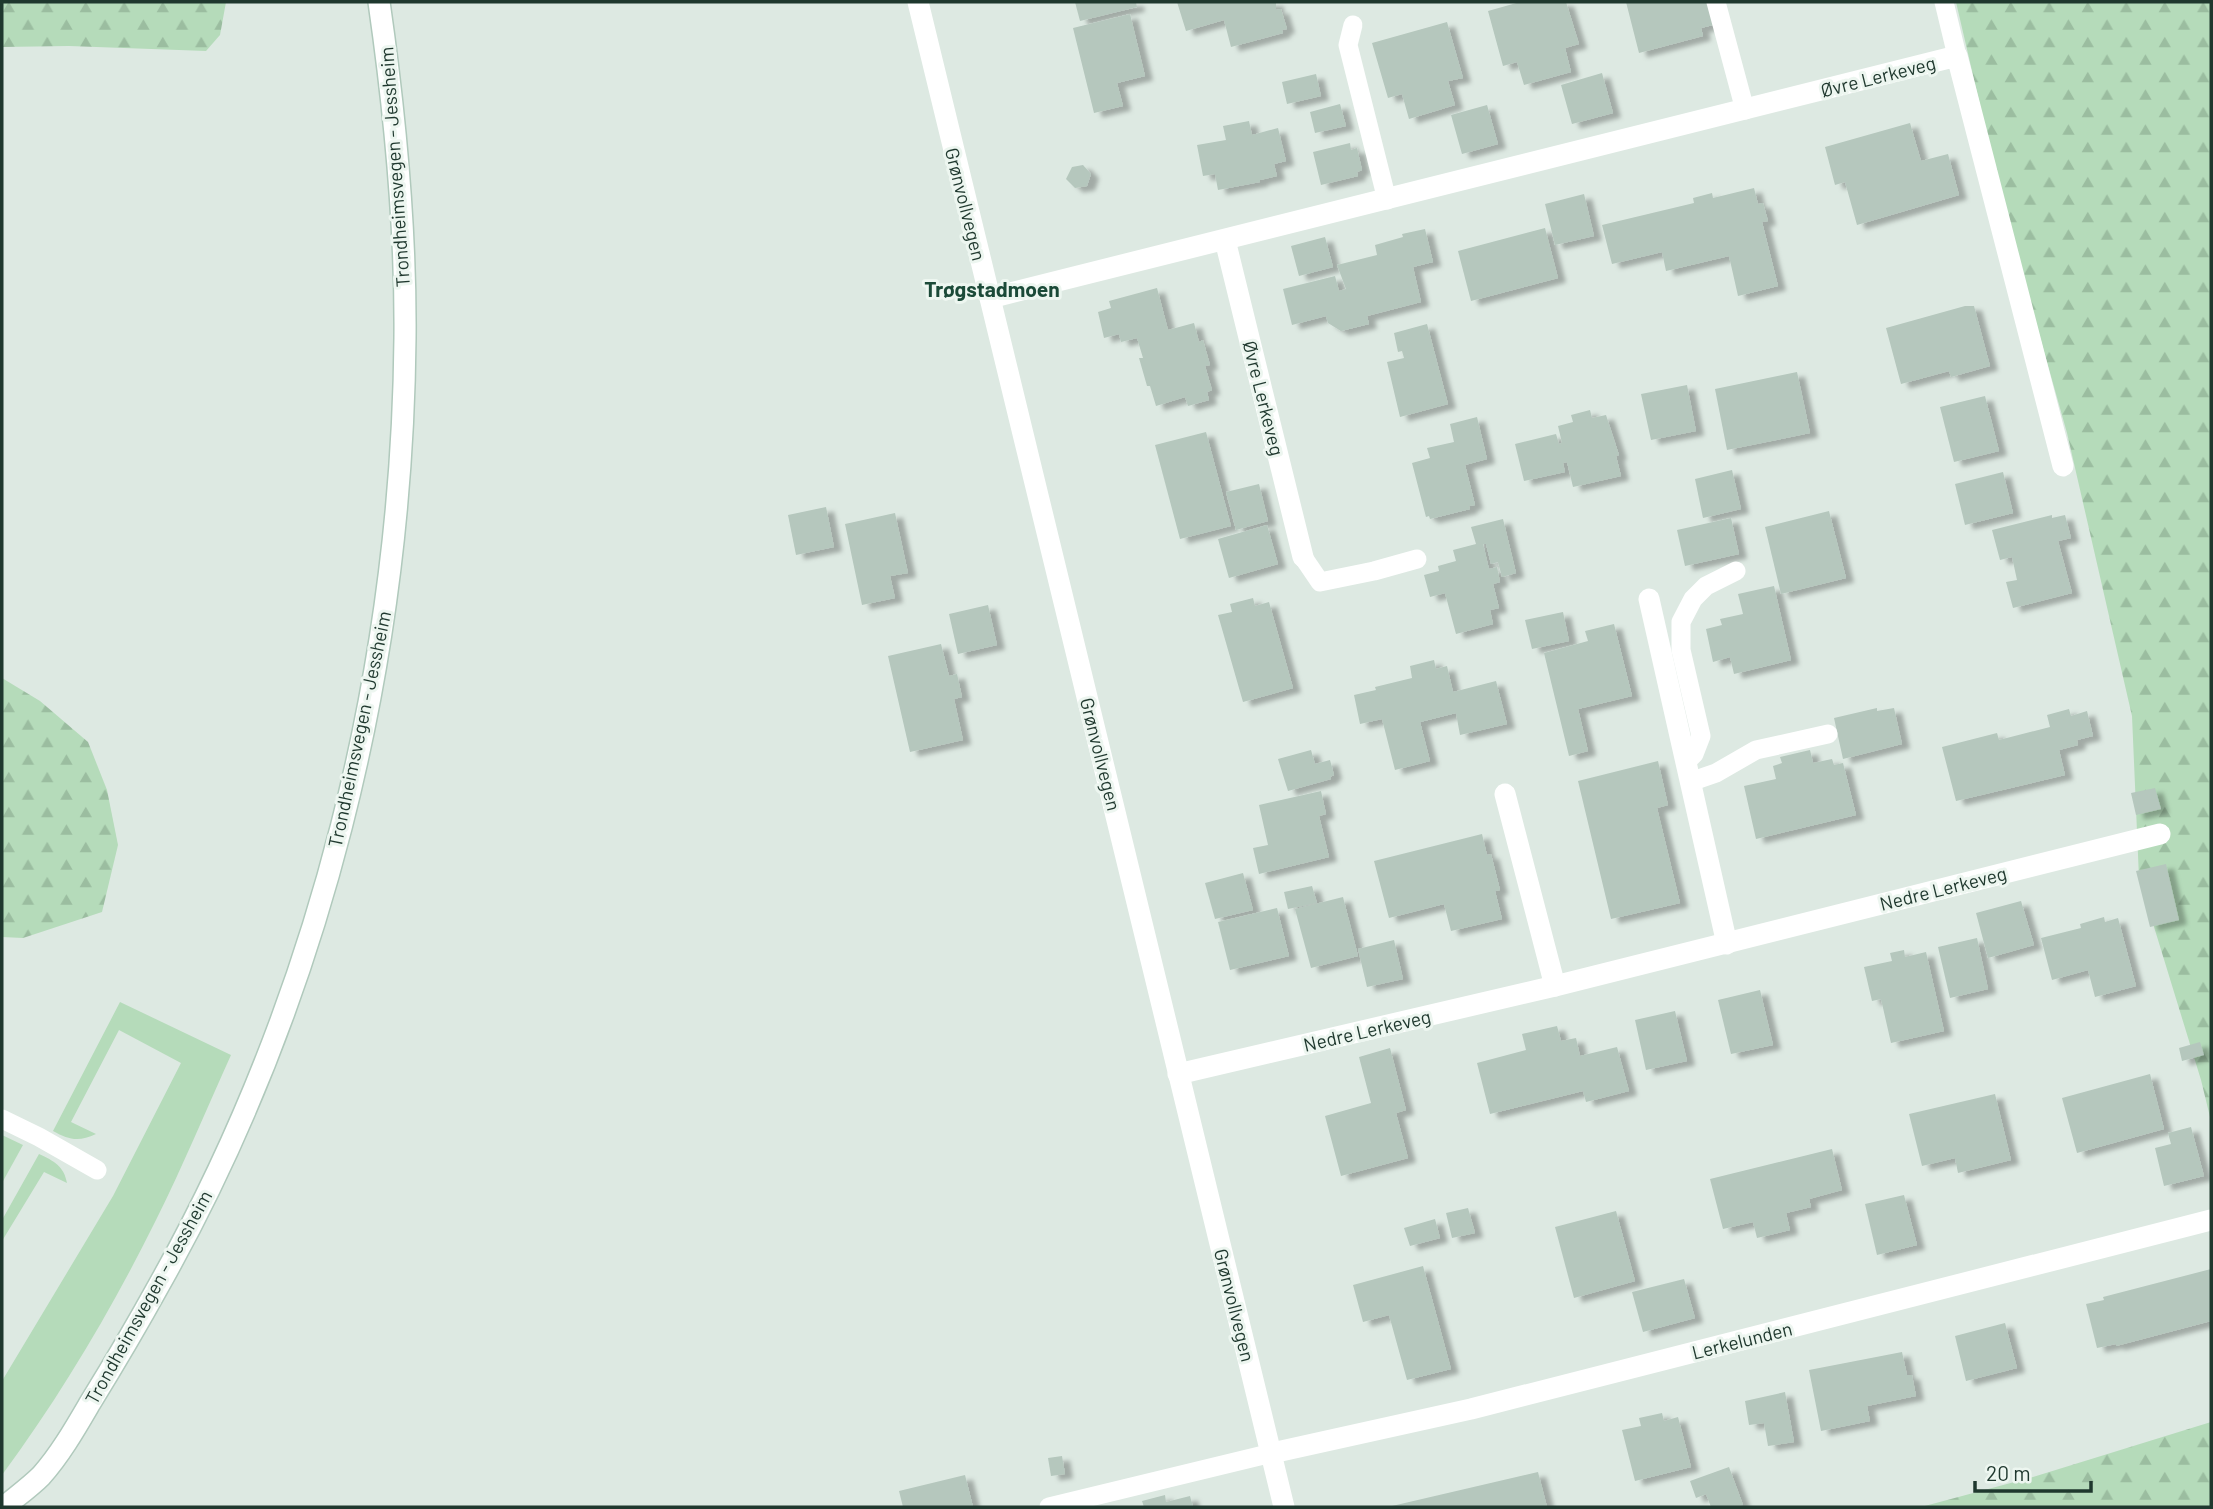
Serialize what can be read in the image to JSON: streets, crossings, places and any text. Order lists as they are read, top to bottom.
{
  "streets": {
    "street": [
      "Øvre Lerkeveg",
      "Trondheimsvegen - Jessheim",
      "Grønvollvegen",
      "Nedre Lerkeveg",
      "Lerkelunden"
    ]
  },
  "crossings": [
    ["Øvre Lerkeveg", "Grønvollvegen"],
    ["Grønvollvegen", "Nedre Lerkeveg"],
    ["Grønvollvegen", "Lerkelunden"]
  ],
  "districts": ["Trøgstadmoen"],
  "scale_bar": "20 m"
}
